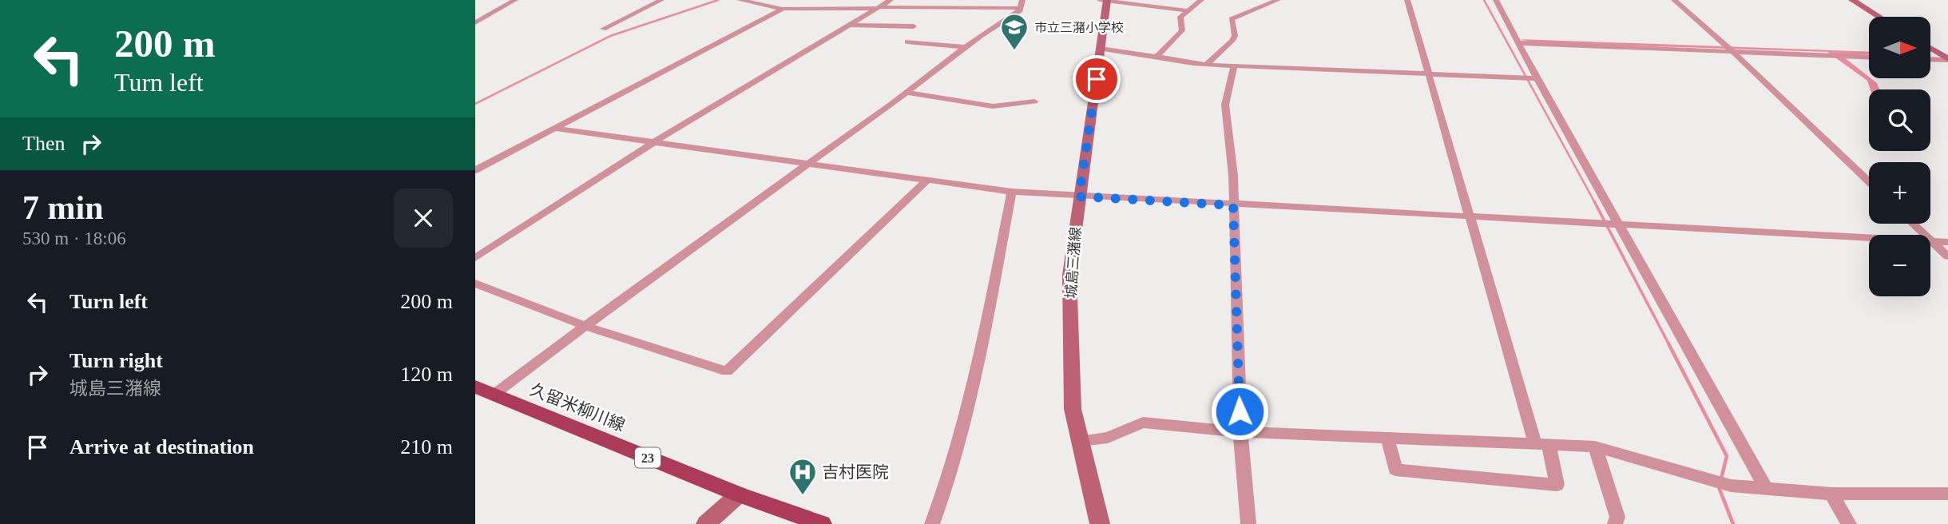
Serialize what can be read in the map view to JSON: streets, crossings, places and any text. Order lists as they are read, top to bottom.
{
  "streets": {
    "main road": ["城島三潴線", "久留米柳川線", "23"]
  },
  "places": {
    "school or university": ["市立三潴小学校"],
    "hospital": ["吉村医院"]
  },
  "north": "right",
  "page": {
    "turn": ["200 m", "Turn left"],
    "map_buttons": ["+", "−"],
    "then": "Then",
    "heading": ["7 min", "530 m · 18:06"],
    "list": [
      {
        "name": "Turn left",
        "value": "200 m"
      },
      {
        "name": "Turn right",
        "note": "城島三潴線",
        "value": "120 m"
      },
      {
        "name": "Arrive at destination",
        "value": "210 m"
      }
    ]
  }
}
